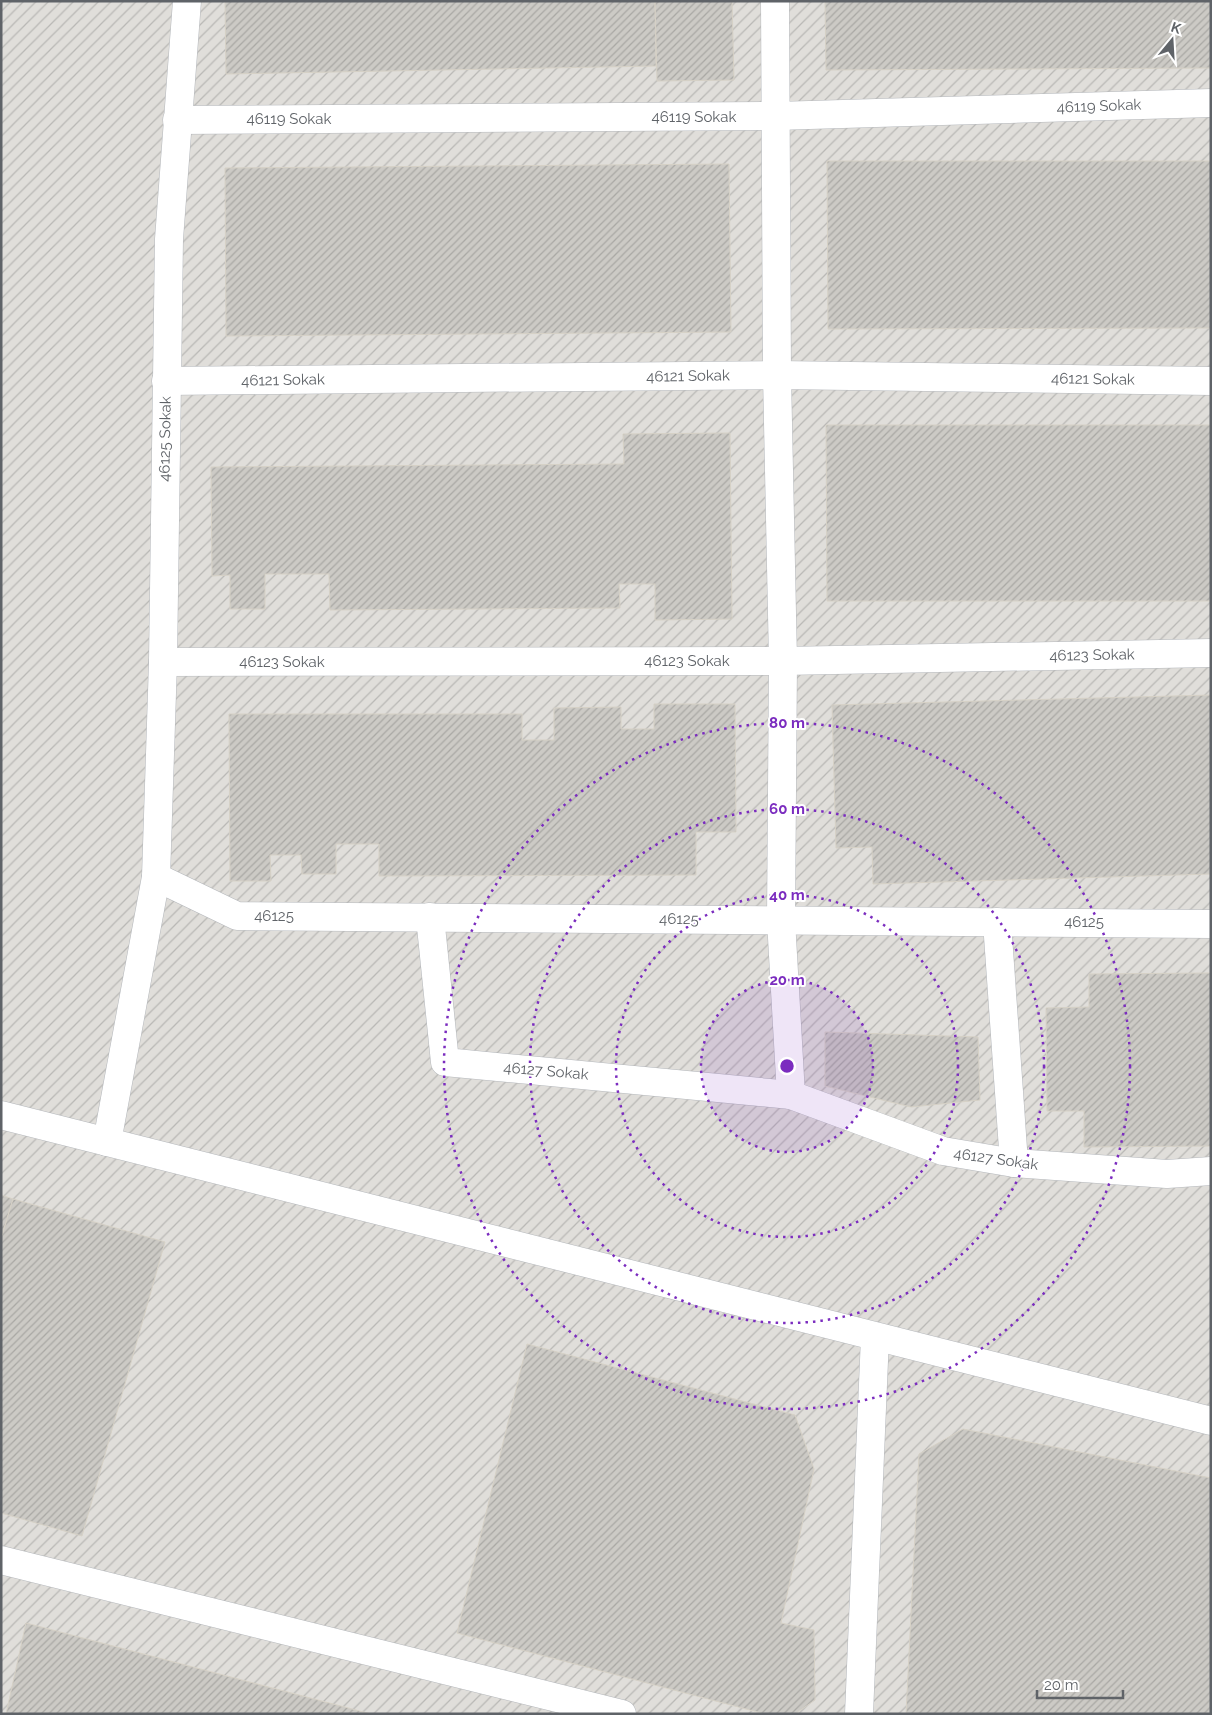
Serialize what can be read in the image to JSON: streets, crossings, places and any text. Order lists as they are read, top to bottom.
{
  "streets": {
    "street": [
      "46119 Sokak",
      "46121 Sokak",
      "46125 Sokak",
      "46123 Sokak",
      "46125",
      "46127 Sokak"
    ]
  },
  "crossings": [
    ["46119 Sokak", "46125 Sokak"],
    ["46121 Sokak", "46125 Sokak"],
    ["46125 Sokak", "46123 Sokak"],
    ["46125 Sokak", "46125"],
    ["46125", "46127 Sokak"]
  ],
  "scale_bar": "20 m",
  "north": "top",
  "rings": [
    "80 m",
    "60 m",
    "40 m",
    "20 m"
  ]
}
